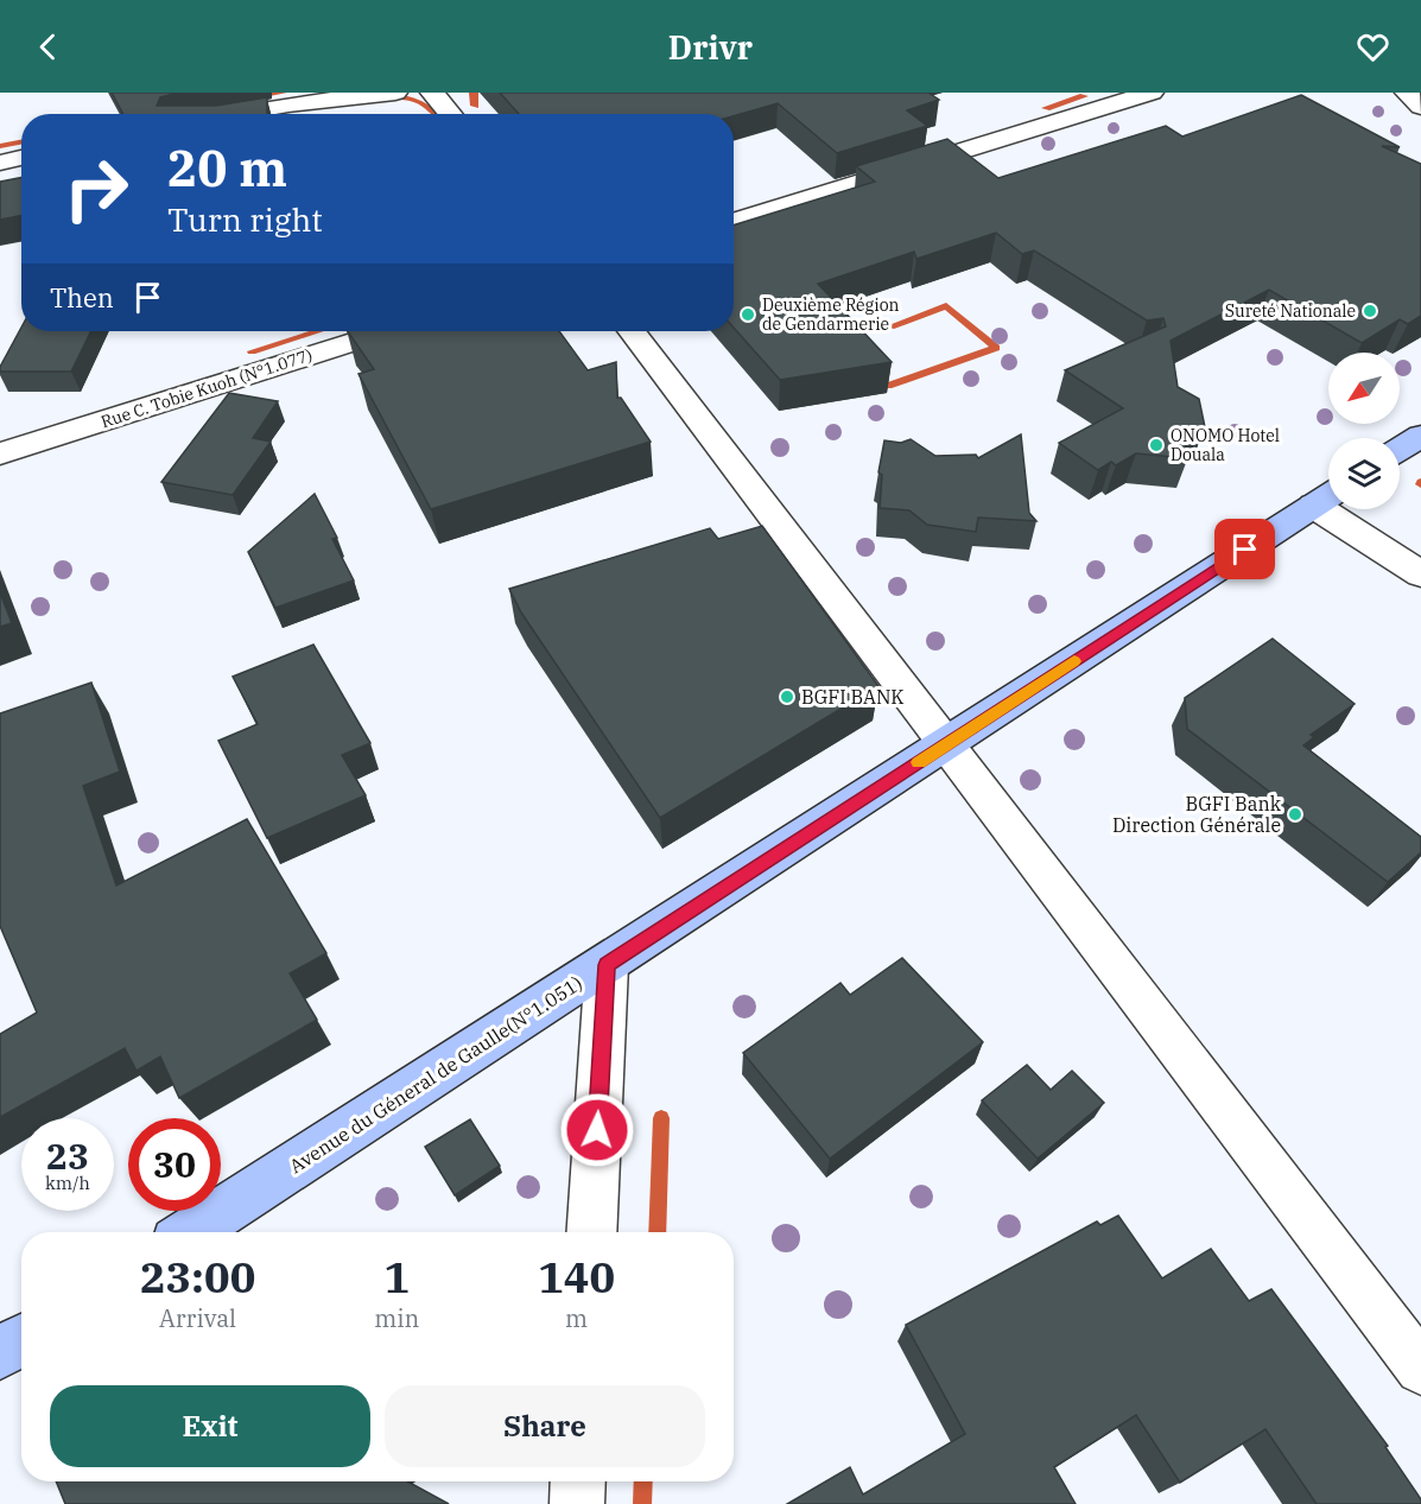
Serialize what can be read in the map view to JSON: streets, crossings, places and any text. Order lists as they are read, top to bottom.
{
  "streets": {
    "main road": ["Avenue du Géneral de Gaulle(N°1.051)"],
    "street": ["Rue C. Tobie Kuoh (N°1.077)"]
  },
  "places": [
    "Sureté Nationale",
    "Deuxième Région de Gendarmerie",
    "ONOMO Hotel Douala",
    "BGFI BANK",
    "BGFI Bank Direction Générale"
  ],
  "north": "bottom left",
  "page": {
    "header": "Drivr",
    "turn": ["20 m", "Turn right"],
    "then": "Then",
    "speed": "23 km/h",
    "limit": "30",
    "eta": [
      "23:00",
      "Arrival",
      "1",
      "min",
      "140",
      "m"
    ],
    "buttons": ["Exit", "Share"]
  }
}
